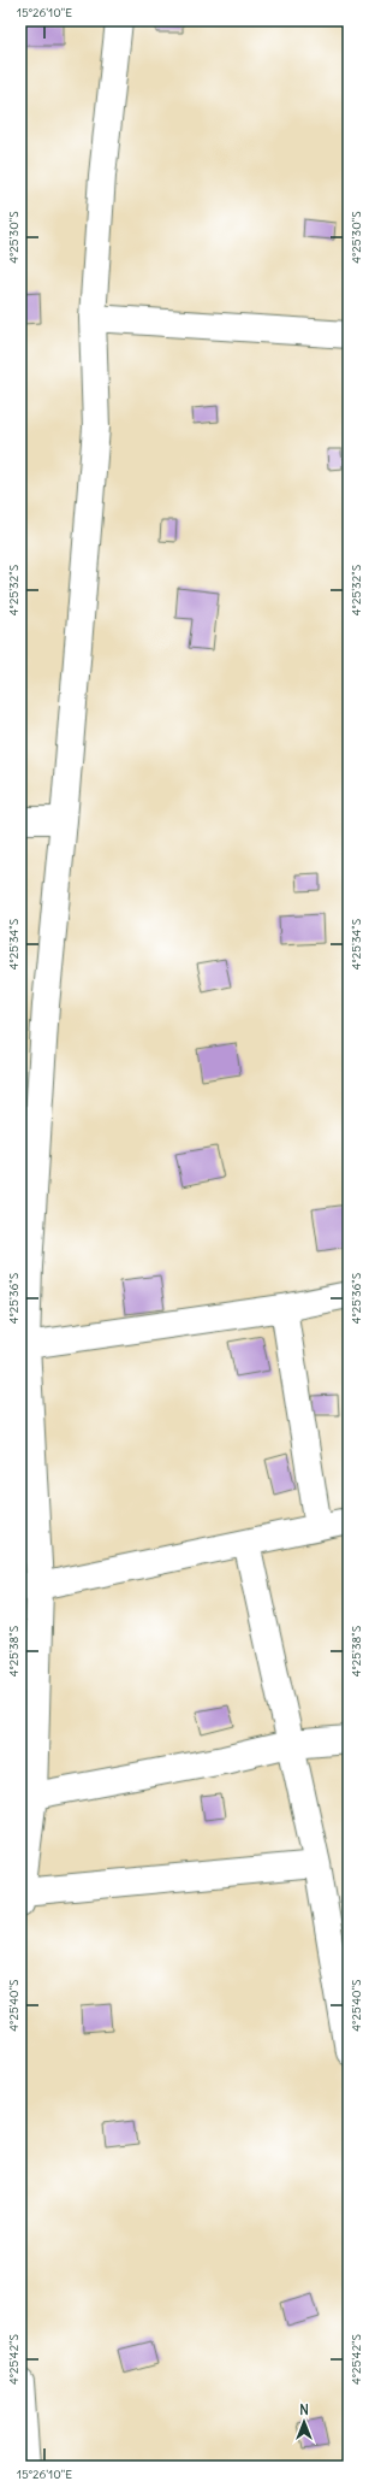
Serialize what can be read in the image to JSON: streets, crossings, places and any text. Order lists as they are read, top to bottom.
{
  "north": "top",
  "coordinates": [
    "15°26'10\"E",
    "4°25'30\"S",
    "4°25'32\"S",
    "4°25'34\"S",
    "4°25'36\"S",
    "4°25'38\"S",
    "4°25'40\"S",
    "4°25'42\"S"
  ]
}
